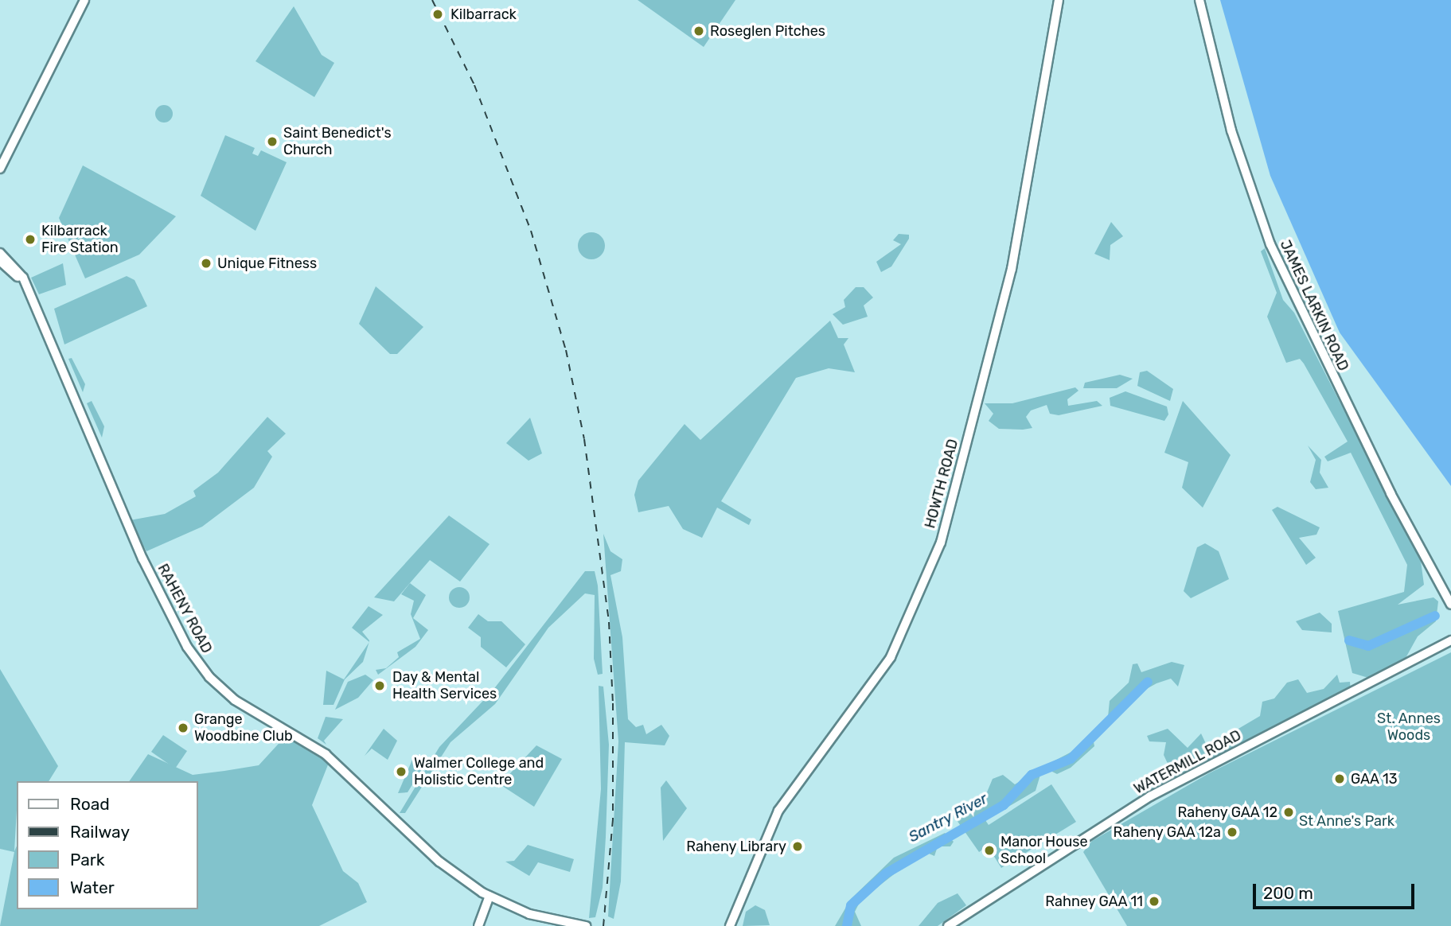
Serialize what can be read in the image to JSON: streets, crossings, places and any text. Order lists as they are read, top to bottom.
{
  "streets": {
    "main road": [
      "JAMES LARKIN ROAD",
      "HOWTH ROAD",
      "RAHENY ROAD",
      "WATERMILL ROAD"
    ]
  },
  "water": ["Santry River"],
  "parks": ["St. Annes Woods", "St Anne's Park"],
  "places": [
    "Kilbarrack",
    "Roseglen Pitches",
    "Saint Benedict's Church",
    "Kilbarrack Fire Station",
    "Unique Fitness",
    "Day & Mental Health Services",
    "Grange Woodbine Club",
    "Walmer College and Holistic Centre",
    "GAA 13",
    "Raheny GAA 12",
    "Raheny GAA 12a",
    "Raheny Library",
    "Manor House School",
    "Rahney GAA 11"
  ],
  "legend": [
    "Road",
    "Railway",
    "Park",
    "Water"
  ],
  "scale_bar": "200 m"
}
